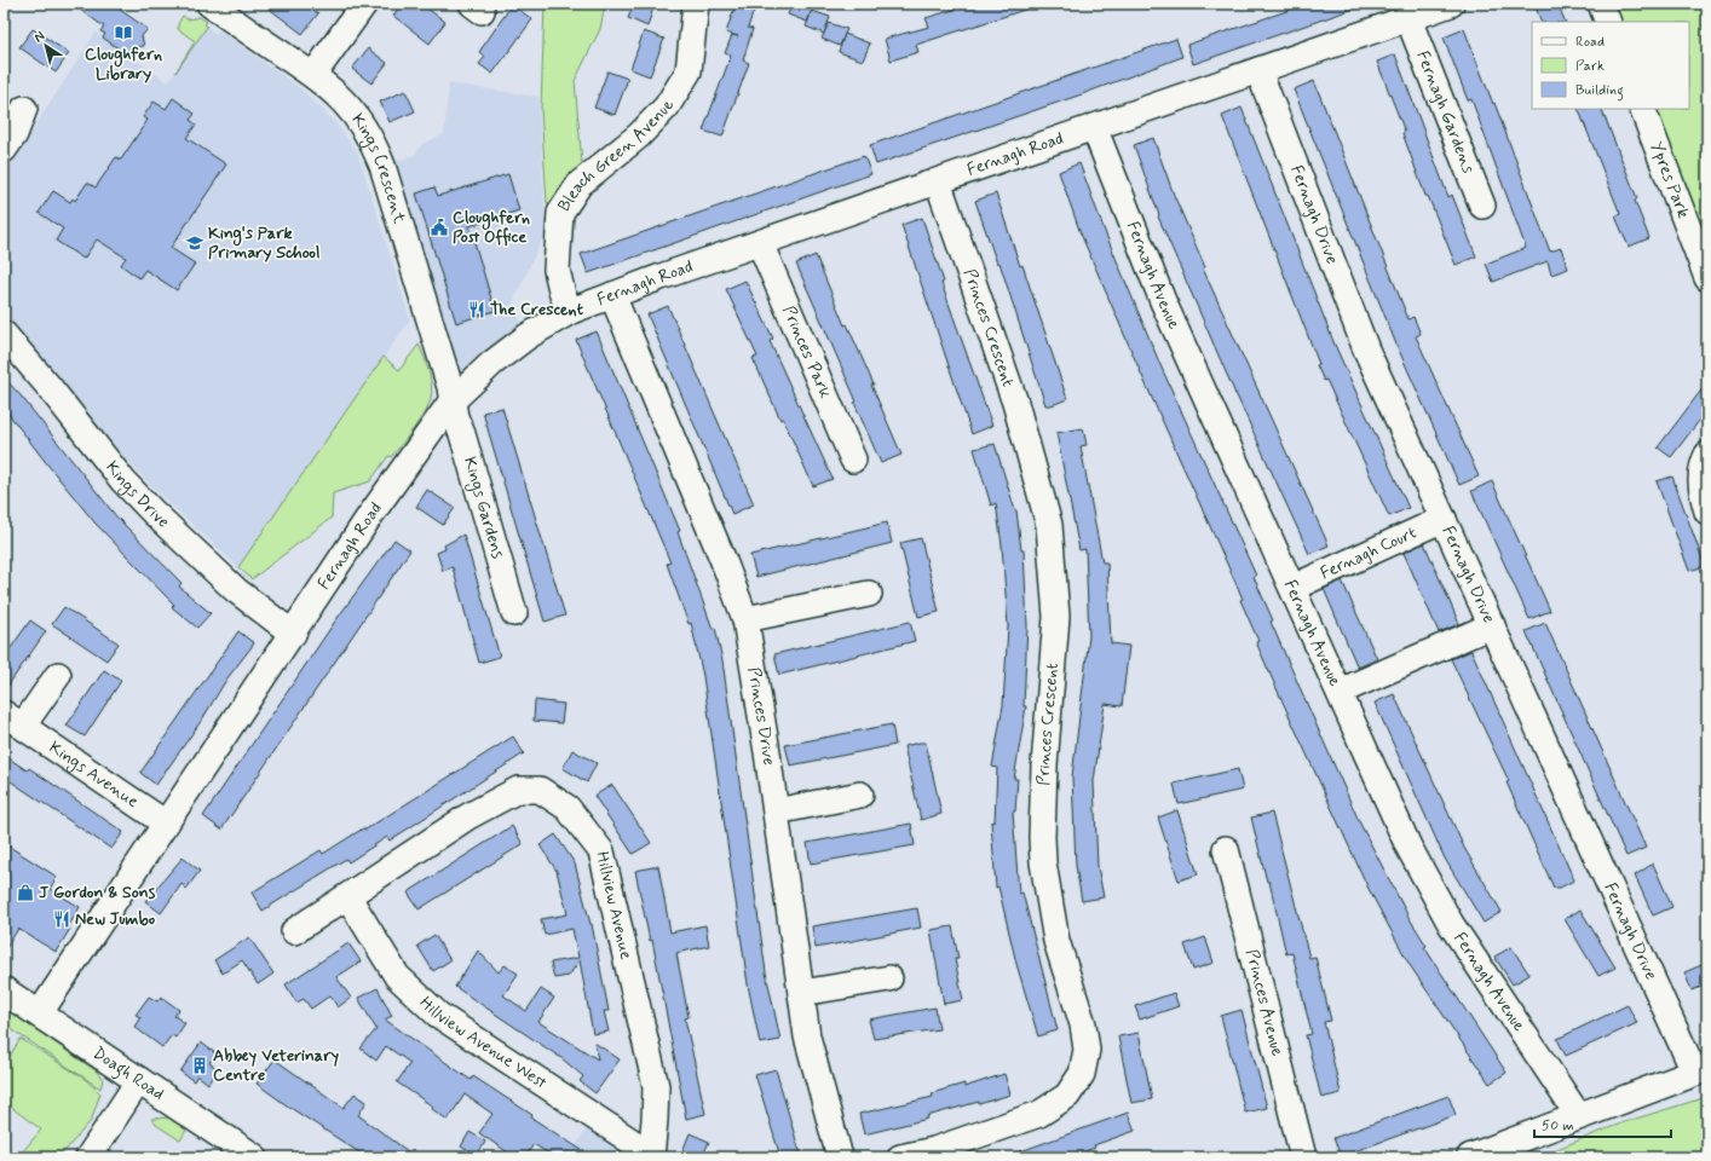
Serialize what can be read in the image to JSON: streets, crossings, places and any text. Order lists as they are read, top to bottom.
{
  "streets": {
    "main road": ["Doagh Road"],
    "street": [
      "Fernagh Gardens",
      "Fernagh Road",
      "Bleach Green Avenue",
      "Kings Crescent",
      "Ypres Park",
      "Fernagh Drive",
      "Fernagh Avenue",
      "Princes Crescent",
      "Princes Park",
      "Kings Drive",
      "Kings Gardens",
      "Fernagh Court",
      "Princes Drive",
      "Kings Avenue",
      "Hillview Avenue",
      "Princes Avenue",
      "Hillview Avenue West"
    ]
  },
  "crossings": [
    ["Fernagh Gardens", "Fernagh Road"],
    ["Fernagh Road", "Bleach Green Avenue"],
    ["Fernagh Road", "Kings Crescent"],
    ["Fernagh Road", "Fernagh Drive"],
    ["Fernagh Road", "Fernagh Avenue"],
    ["Fernagh Road", "Princes Crescent"],
    ["Fernagh Road", "Princes Park"],
    ["Fernagh Road", "Kings Drive"],
    ["Fernagh Road", "Kings Gardens"],
    ["Fernagh Road", "Princes Drive"],
    ["Fernagh Road", "Kings Avenue"],
    ["Fernagh Road", "Doagh Road"],
    ["Kings Crescent", "Kings Gardens"],
    ["Fernagh Drive", "Fernagh Court"],
    ["Fernagh Avenue", "Fernagh Court"],
    ["Hillview Avenue", "Hillview Avenue West"]
  ],
  "places": {
    "library": ["Cloughfern Library"],
    "public building": ["Cloughfern Post Office"],
    "school or university": ["King's Park Primary School"],
    "restaurant": ["The Crescent", "New Jumbo"],
    "shop": ["J Gordon & Sons"],
    "building": ["Abbey Veterinary Centre"]
  },
  "legend": ["Road", "Park", "Building"],
  "scale_bar": "50 m",
  "north": "top left"
}
